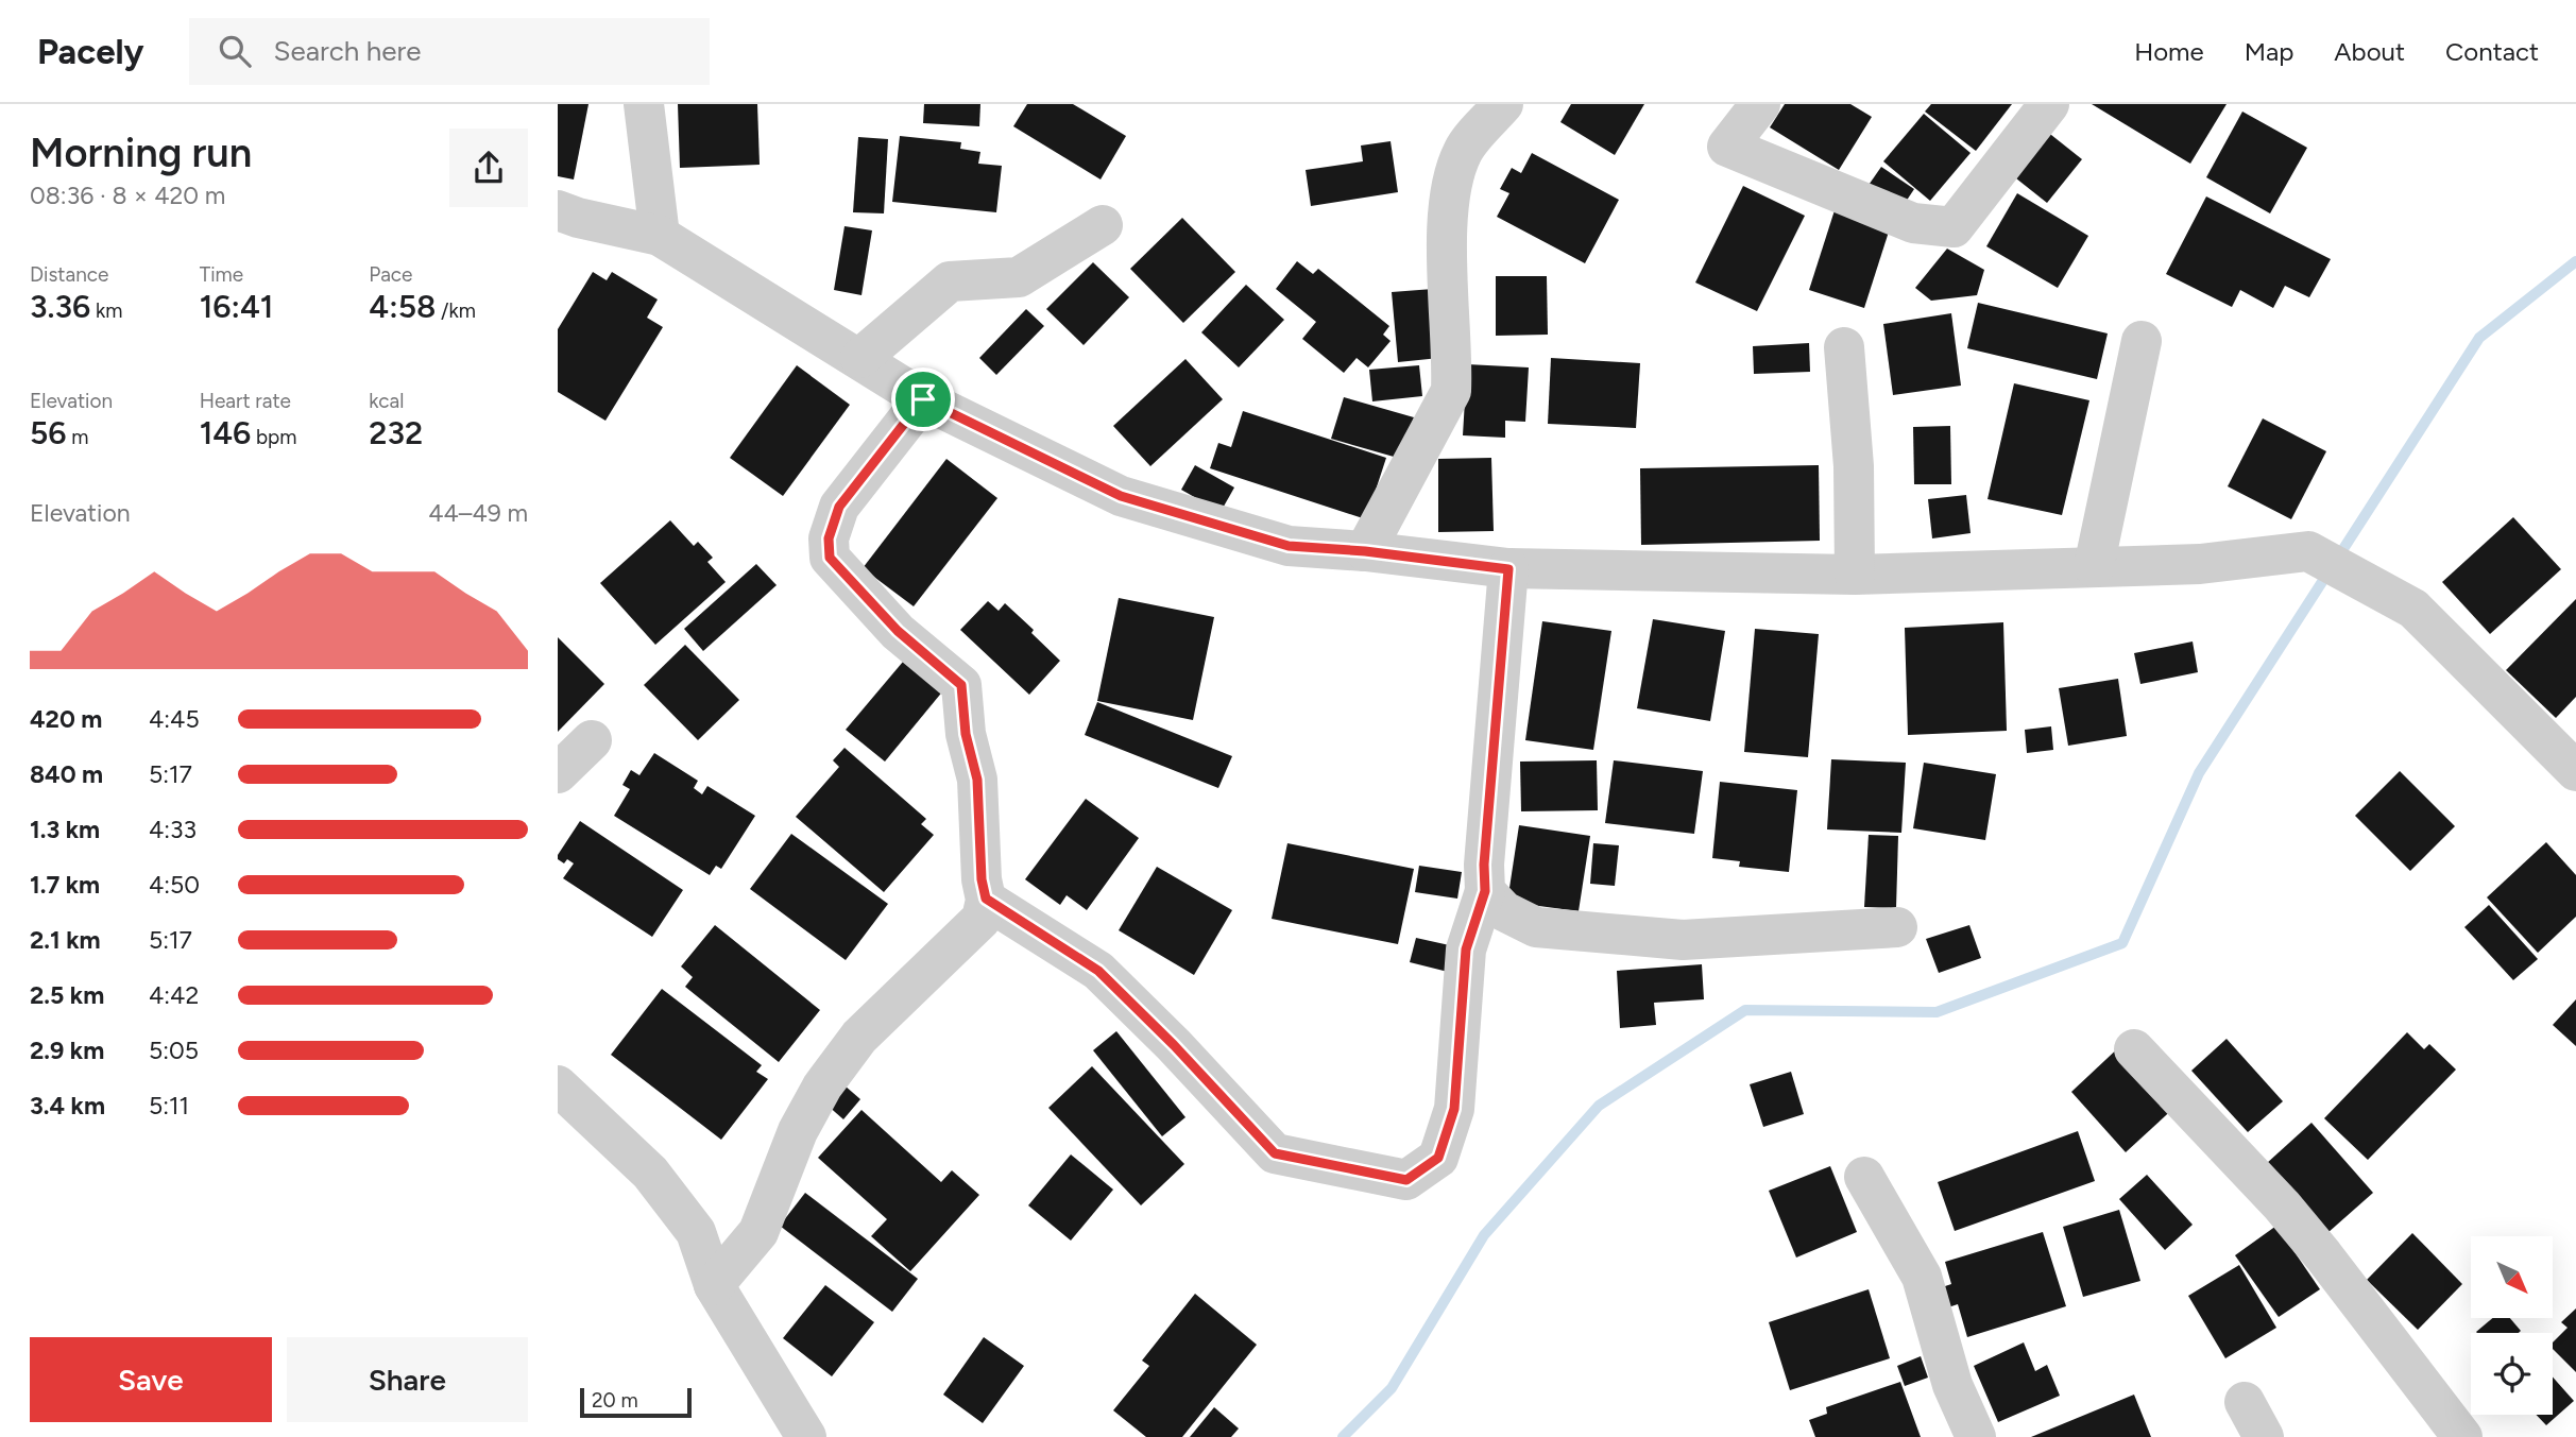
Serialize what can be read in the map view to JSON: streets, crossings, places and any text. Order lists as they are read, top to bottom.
{
  "scale_bar": "20 m",
  "north": "bottom right",
  "page": {
    "header": "Pacely",
    "search": "Search here",
    "nav": [
      "Home",
      "Map",
      "About",
      "Contact"
    ],
    "heading": ["Morning run", "08:36 · 8 × 420 m"],
    "stats": [
      ["Distance", "3.36 km"],
      ["Time", "16:41"],
      ["Pace", "4:58 /km"],
      ["Elevation", "56 m"],
      ["Heart rate", "146 bpm"],
      ["kcal", "232"]
    ],
    "chart": ["Elevation", "44–49 m"],
    "list": [
      {
        "name": "420 m",
        "note": "4:45"
      },
      {
        "name": "840 m",
        "note": "5:17"
      },
      {
        "name": "1.3 km",
        "note": "4:33"
      },
      {
        "name": "1.7 km",
        "note": "4:50"
      },
      {
        "name": "2.1 km",
        "note": "5:17"
      },
      {
        "name": "2.5 km",
        "note": "4:42"
      },
      {
        "name": "2.9 km",
        "note": "5:05"
      },
      {
        "name": "3.4 km",
        "note": "5:11"
      }
    ],
    "buttons": ["Save", "Share"],
    "scale": "20 m"
  }
}
